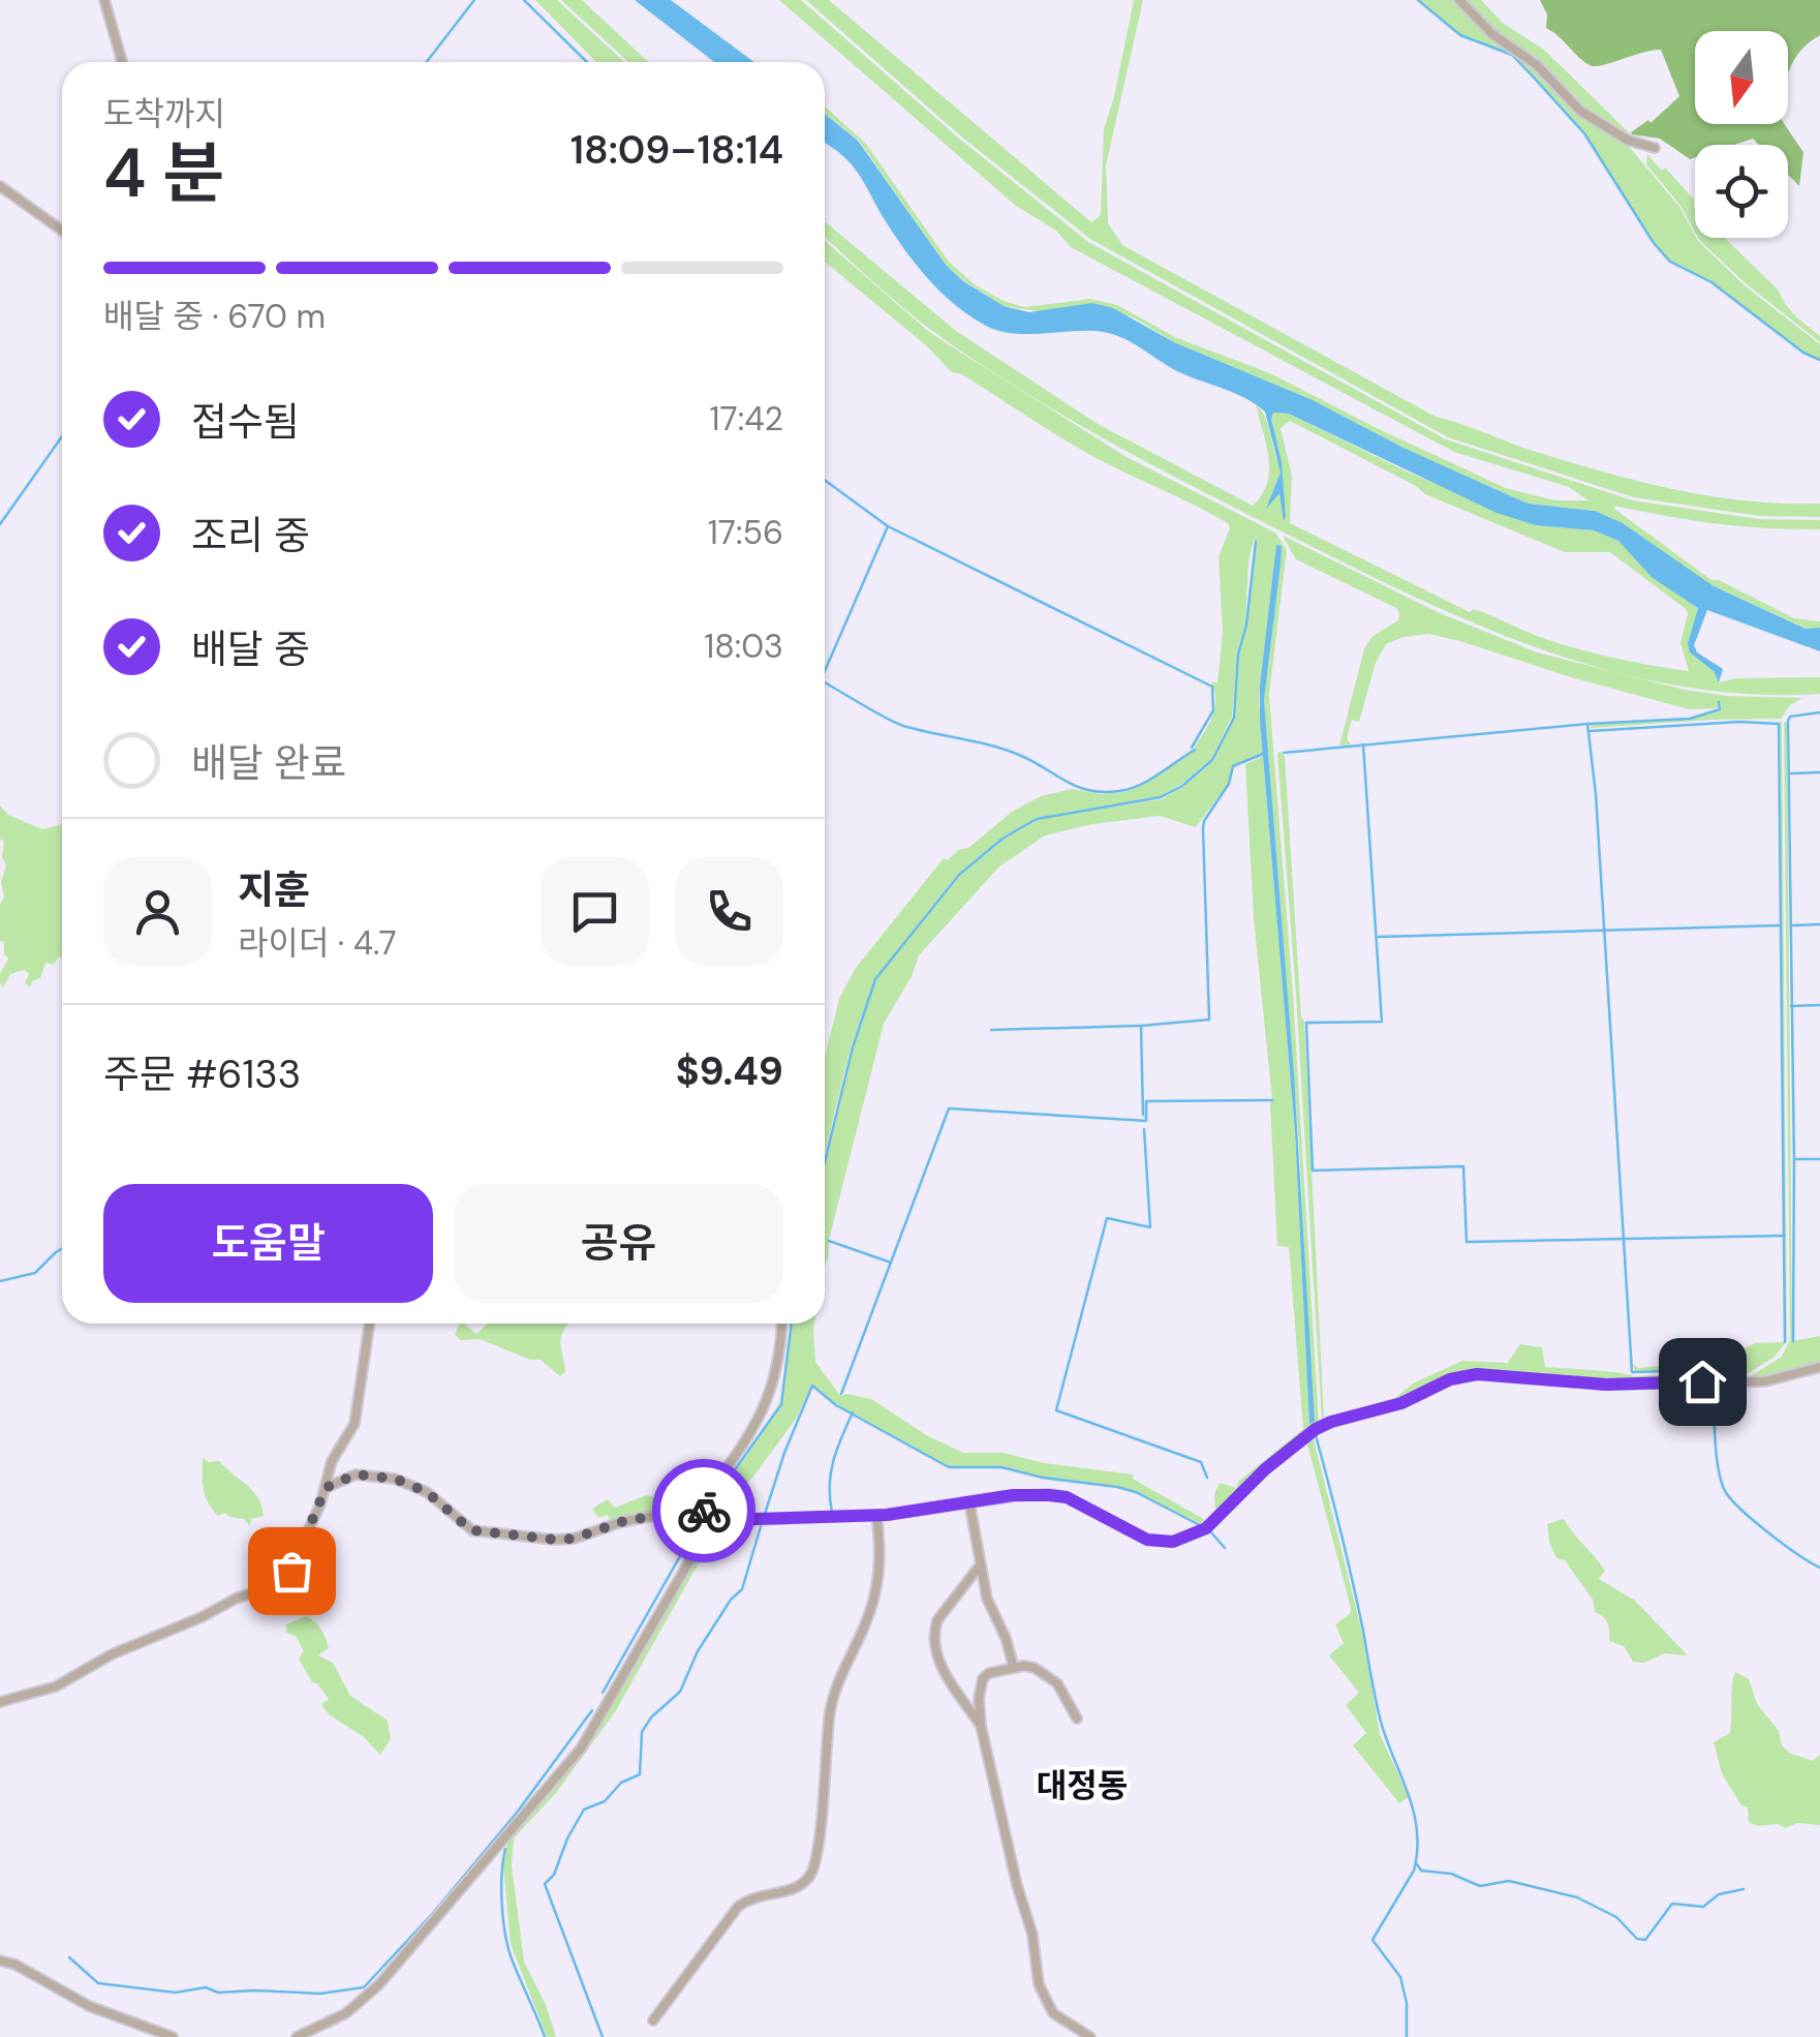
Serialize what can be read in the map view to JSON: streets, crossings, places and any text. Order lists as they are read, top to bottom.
{
  "districts": ["대정동"],
  "north": "bottom",
  "page": {
    "heading": ["4 분", "도착까지", "18:09–18:14"],
    "panel": [
      "지훈",
      "라이더 · 4.7",
      "주문 #6133",
      "$9.49"
    ],
    "bar": "배달 중 · 670 m",
    "list": [
      ["접수됨", "17:42"],
      ["조리 중", "17:56"],
      ["배달 중", "18:03"],
      "배달 완료"
    ],
    "buttons": ["도움말", "공유"]
  }
}
